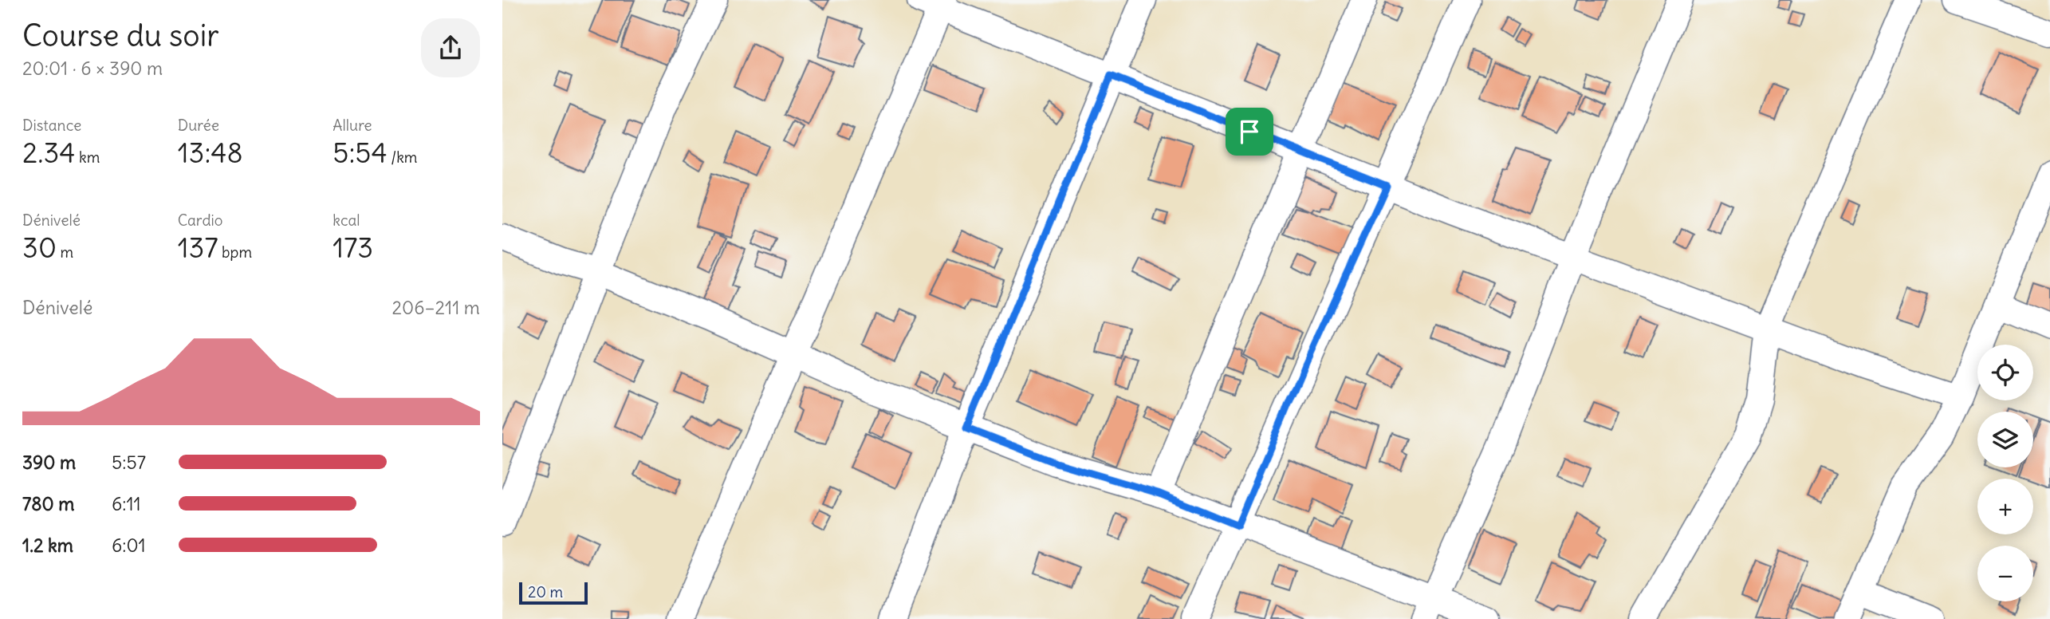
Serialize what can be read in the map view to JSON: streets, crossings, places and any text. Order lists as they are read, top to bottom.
{
  "scale_bar": "20 m",
  "page": {
    "heading": ["Course du soir", "20:01 · 6 × 390 m"],
    "stats": [
      ["Distance", "2.34 km"],
      ["Durée", "13:48"],
      ["Allure", "5:54 /km"],
      ["Dénivelé", "30 m"],
      ["Cardio", "137 bpm"],
      ["kcal", "173"]
    ],
    "chart": ["Dénivelé", "206–211 m"],
    "map_buttons": ["+", "−"],
    "list": [
      {
        "name": "390 m",
        "note": "5:57"
      },
      {
        "name": "780 m",
        "note": "6:11"
      },
      {
        "name": "1.2 km",
        "note": "6:01"
      }
    ],
    "scale": "20 m"
  }
}
